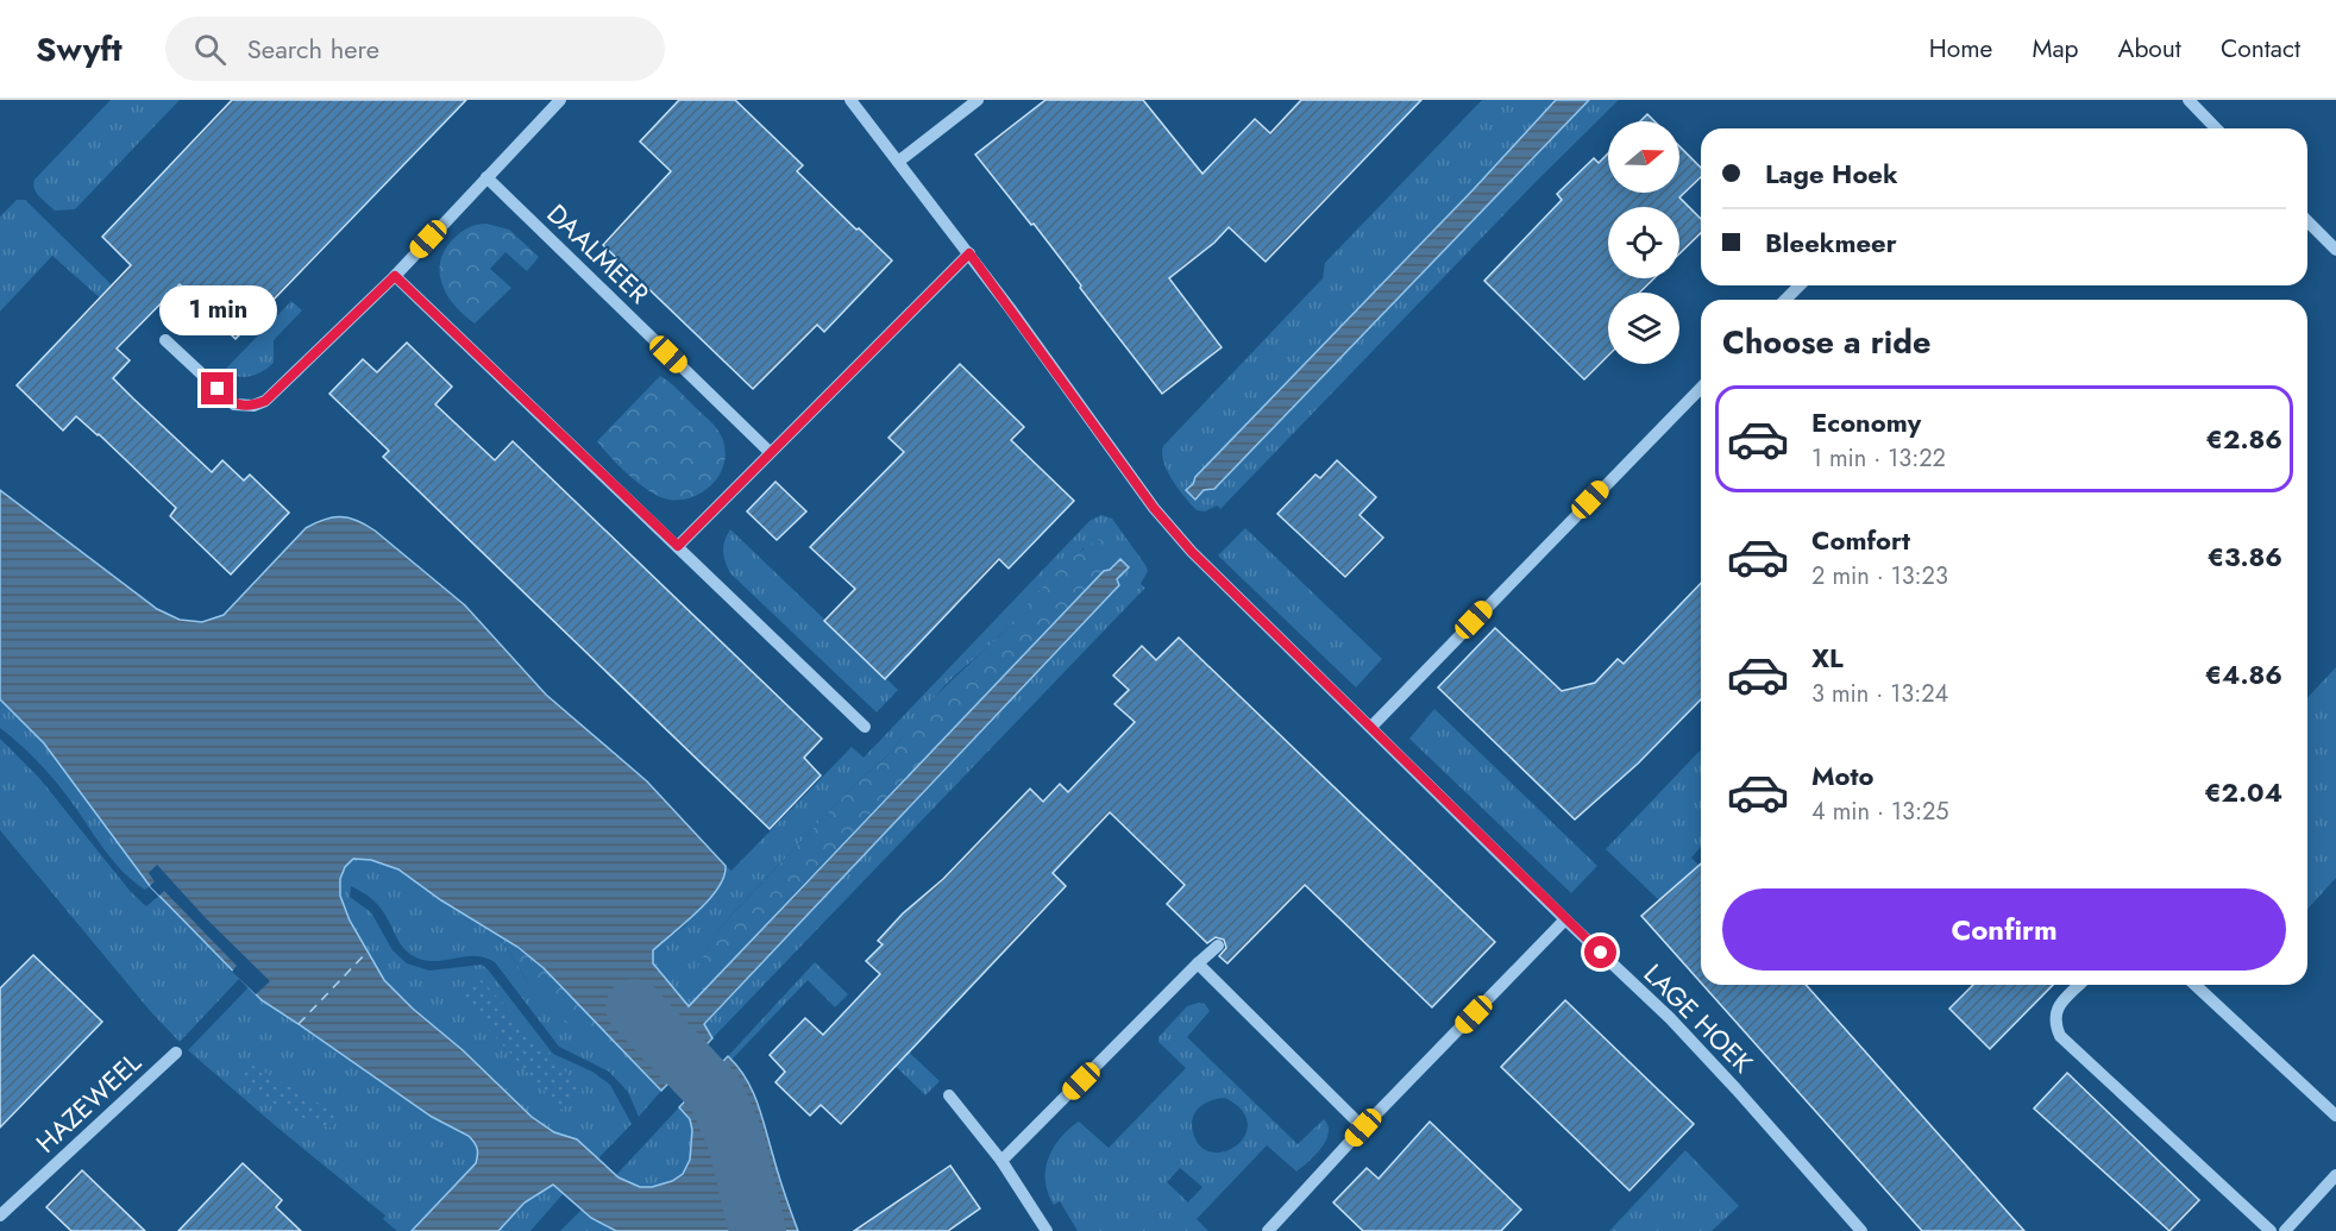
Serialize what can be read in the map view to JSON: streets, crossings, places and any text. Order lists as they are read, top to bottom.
{
  "streets": {
    "street": ["DAALMEER", "LAGE HOEK", "HAZEWEEL"]
  },
  "north": "right",
  "page": {
    "header": "Swyft",
    "search": "Search here",
    "nav": [
      "Home",
      "Map",
      "About",
      "Contact"
    ],
    "banner": ["Lage Hoek", "Bleekmeer"],
    "bubble": "1 min",
    "heading": "Choose a ride",
    "list": [
      {
        "name": "Economy",
        "note": "1 min · 13:22",
        "value": "€2.86"
      },
      {
        "name": "Comfort",
        "note": "2 min · 13:23",
        "value": "€3.86"
      },
      {
        "name": "XL",
        "note": "3 min · 13:24",
        "value": "€4.86"
      },
      {
        "name": "Moto",
        "note": "4 min · 13:25",
        "value": "€2.04"
      }
    ],
    "buttons": "Confirm"
  }
}
